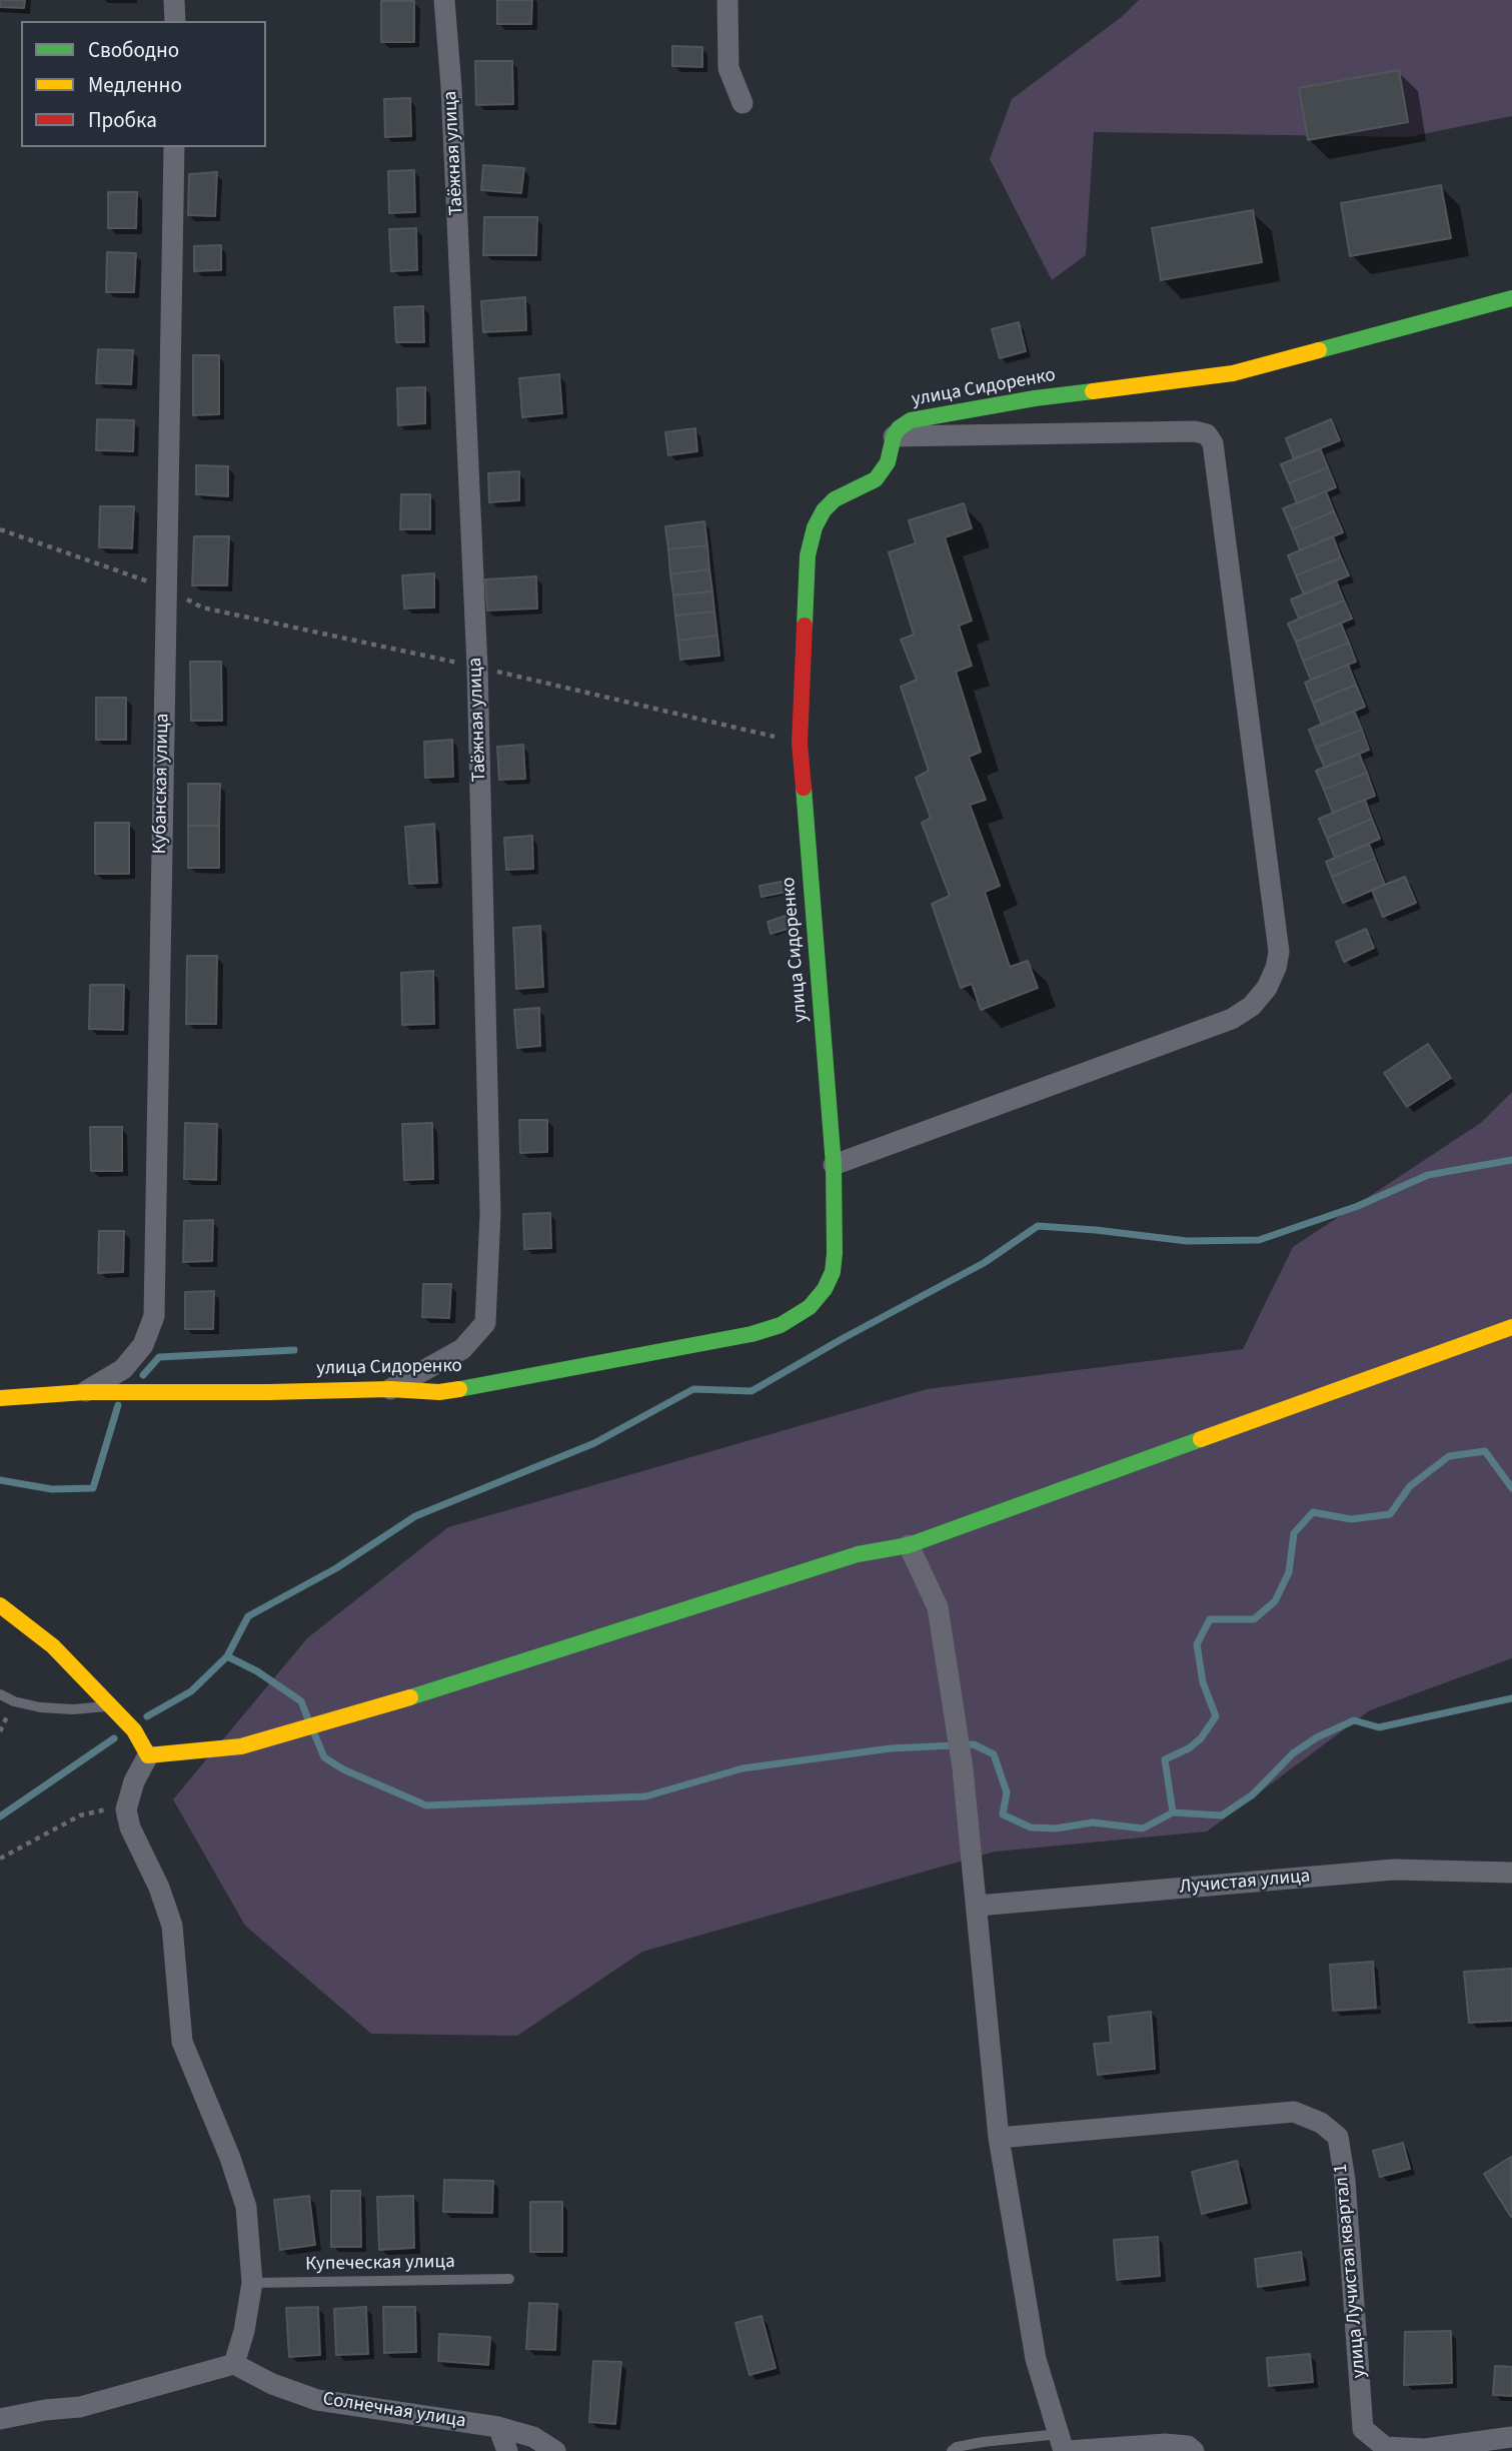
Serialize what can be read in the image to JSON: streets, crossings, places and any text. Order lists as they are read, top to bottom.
{
  "streets": {
    "street": [
      "Таёжная улица",
      "улица Сидоренко",
      "Кубанская улица",
      "Лучистая улица",
      "улица Лучистая квартал 1",
      "Солнечная улица"
    ],
    "lane": ["Купеческая улица"]
  },
  "crossings": [
    ["Таёжная улица", "улица Сидоренко"],
    ["улица Сидоренко", "Кубанская улица"]
  ],
  "legend": ["Свободно", "Медленно", "Пробка"]
}
